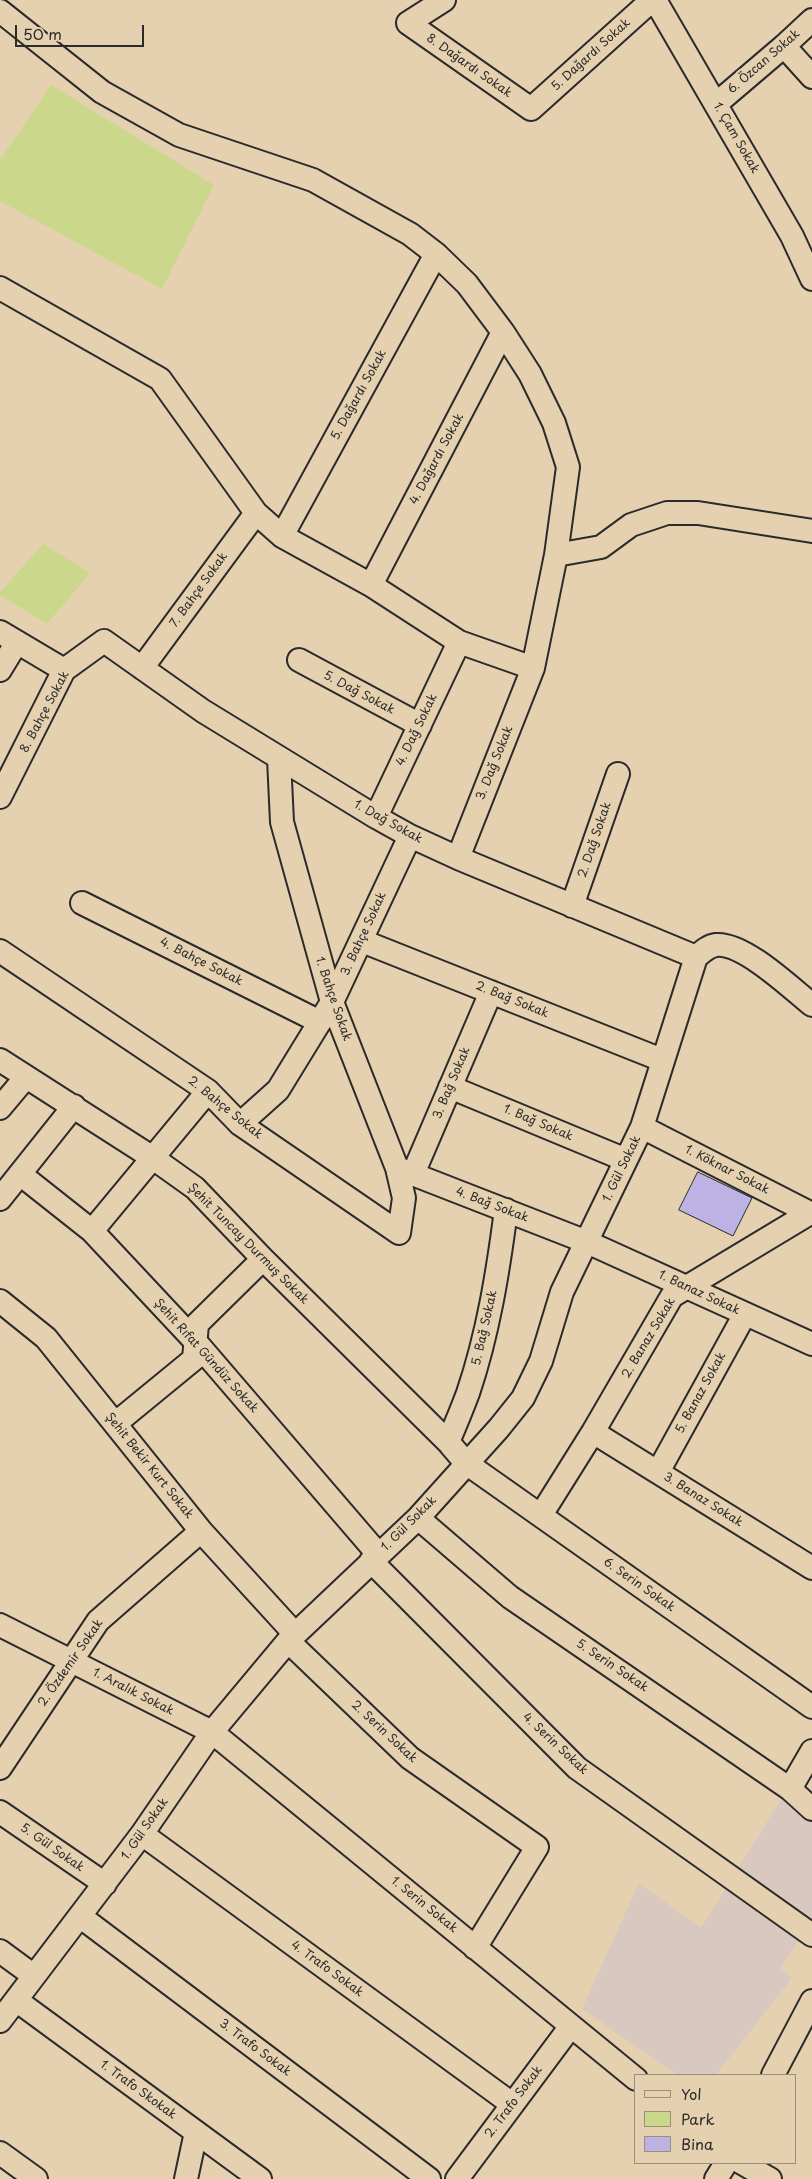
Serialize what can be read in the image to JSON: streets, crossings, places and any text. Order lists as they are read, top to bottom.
{
  "streets": {
    "street": [
      "5. Dağardı Sokak",
      "6. Özcan Sokak",
      "8. Dağardı Sokak",
      "1. Çam Sokak",
      "4. Dağardı Sokak",
      "7. Bahçe Sokak",
      "5. Dağ Sokak",
      "8. Bahçe Sokak",
      "4. Dağ Sokak",
      "3. Dağ Sokak",
      "1. Dağ Sokak",
      "2. Dağ Sokak",
      "3. Bahçe Sokak",
      "4. Bahçe Sokak",
      "1. Bahçe Sokak",
      "2. Bağ Sokak",
      "3. Bağ Sokak",
      "2. Bahçe Sokak",
      "1. Bağ Sokak",
      "1. Gül Sokak",
      "1. Köknar Sokak",
      "4. Bağ Sokak",
      "Şehit Tuncay Durmuş Sokak",
      "1. Banaz Sokak",
      "5. Bağ Sokak",
      "2. Banaz Sokak",
      "Şehit Rıfat Gündüz Sokak",
      "5. Banaz Sokak",
      "Şehit Bekir Kurt Sokak",
      "3. Banaz Sokak",
      "6. Serin Sokak",
      "2. Özdemir Sokak",
      "5. Serin Sokak",
      "1. Aralık Sokak",
      "2. Serin Sokak",
      "4. Serin Sokak",
      "5. Gül Sokak",
      "1. Serin Sokak",
      "4. Trafo Sokak",
      "3. Trafo Sokak",
      "1. Trafo Skokak",
      "2. Trafo Sokak"
    ]
  },
  "crossings": [
    ["5. Dağardı Sokak", "8. Dağardı Sokak"],
    ["5. Dağardı Sokak", "1. Çam Sokak"],
    ["5. Dağardı Sokak", "3. Dağ Sokak"],
    ["6. Özcan Sokak", "1. Çam Sokak"],
    ["4. Dağardı Sokak", "3. Dağ Sokak"],
    ["7. Bahçe Sokak", "1. Dağ Sokak"],
    ["5. Dağ Sokak", "4. Dağ Sokak"],
    ["8. Bahçe Sokak", "1. Dağ Sokak"],
    ["4. Dağ Sokak", "1. Dağ Sokak"],
    ["3. Dağ Sokak", "1. Dağ Sokak"],
    ["1. Dağ Sokak", "2. Dağ Sokak"],
    ["1. Dağ Sokak", "3. Bahçe Sokak"],
    ["1. Dağ Sokak", "1. Bahçe Sokak"],
    ["1. Dağ Sokak", "1. Gül Sokak"],
    ["3. Bahçe Sokak", "4. Bahçe Sokak"],
    ["3. Bahçe Sokak", "1. Bahçe Sokak"],
    ["3. Bahçe Sokak", "2. Bağ Sokak"],
    ["3. Bahçe Sokak", "2. Bahçe Sokak"],
    ["1. Bahçe Sokak", "3. Bağ Sokak"],
    ["1. Bahçe Sokak", "2. Bahçe Sokak"],
    ["1. Bahçe Sokak", "4. Bağ Sokak"],
    ["2. Bağ Sokak", "3. Bağ Sokak"],
    ["2. Bağ Sokak", "1. Gül Sokak"],
    ["3. Bağ Sokak", "1. Bağ Sokak"],
    ["3. Bağ Sokak", "4. Bağ Sokak"],
    ["1. Bağ Sokak", "1. Gül Sokak"],
    ["1. Gül Sokak", "1. Köknar Sokak"],
    ["1. Gül Sokak", "4. Bağ Sokak"],
    ["1. Gül Sokak", "Şehit Tuncay Durmuş Sokak"],
    ["1. Gül Sokak", "1. Banaz Sokak"],
    ["1. Gül Sokak", "Şehit Rıfat Gündüz Sokak"],
    ["1. Gül Sokak", "Şehit Bekir Kurt Sokak"],
    ["1. Gül Sokak", "6. Serin Sokak"],
    ["1. Gül Sokak", "5. Serin Sokak"],
    ["1. Gül Sokak", "1. Aralık Sokak"],
    ["1. Gül Sokak", "2. Serin Sokak"],
    ["1. Gül Sokak", "4. Serin Sokak"],
    ["1. Gül Sokak", "5. Gül Sokak"],
    ["1. Gül Sokak", "1. Serin Sokak"],
    ["1. Gül Sokak", "4. Trafo Sokak"],
    ["1. Gül Sokak", "3. Trafo Sokak"],
    ["1. Gül Sokak", "1. Trafo Skokak"],
    ["1. Köknar Sokak", "2. Banaz Sokak"],
    ["4. Bağ Sokak", "1. Banaz Sokak"],
    ["4. Bağ Sokak", "5. Bağ Sokak"],
    ["Şehit Tuncay Durmuş Sokak", "5. Bağ Sokak"],
    ["Şehit Tuncay Durmuş Sokak", "6. Serin Sokak"],
    ["1. Banaz Sokak", "2. Banaz Sokak"],
    ["1. Banaz Sokak", "5. Banaz Sokak"],
    ["2. Banaz Sokak", "3. Banaz Sokak"],
    ["2. Banaz Sokak", "6. Serin Sokak"],
    ["Şehit Rıfat Gündüz Sokak", "4. Serin Sokak"],
    ["5. Banaz Sokak", "3. Banaz Sokak"],
    ["Şehit Bekir Kurt Sokak", "2. Özdemir Sokak"],
    ["Şehit Bekir Kurt Sokak", "2. Serin Sokak"],
    ["2. Özdemir Sokak", "1. Aralık Sokak"],
    ["1. Aralık Sokak", "1. Serin Sokak"],
    ["2. Serin Sokak", "1. Serin Sokak"],
    ["1. Serin Sokak", "2. Trafo Sokak"],
    ["4. Trafo Sokak", "2. Trafo Sokak"]
  ],
  "legend": ["Yol", "Park", "Bina"],
  "scale_bar": "50 m"
}
